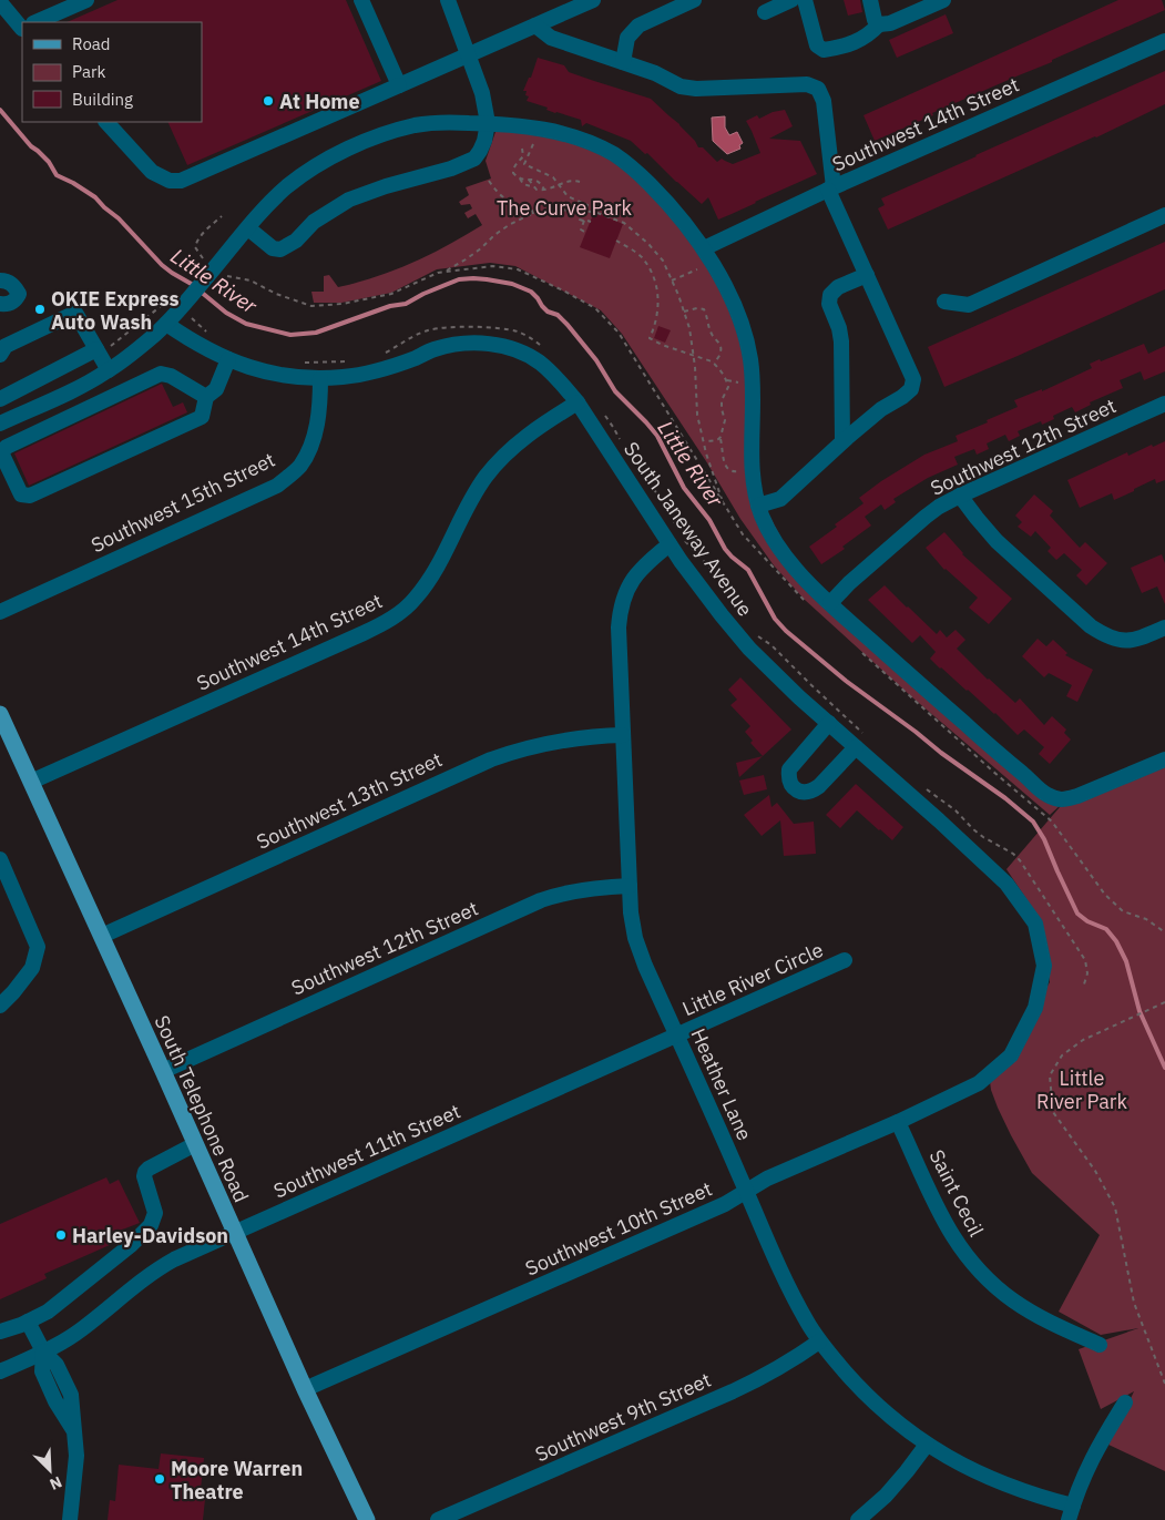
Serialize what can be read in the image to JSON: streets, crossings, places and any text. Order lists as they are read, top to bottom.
{
  "streets": {
    "main road": ["South Telephone Road"],
    "street": [
      "Southwest 14th Street",
      "Southwest 12th Street",
      "Southwest 15th Street",
      "South Janeway Avenue",
      "Southwest 13th Street",
      "Little River Circle",
      "Heather Lane",
      "Southwest 11th Street",
      "Saint Cecil",
      "Southwest 10th Street",
      "Southwest 9th Street"
    ]
  },
  "crossings": [
    ["Southwest 14th Street", "South Janeway Avenue"],
    ["Southwest 14th Street", "South Telephone Road"],
    ["Southwest 12th Street", "Heather Lane"],
    ["Southwest 12th Street", "South Telephone Road"],
    ["Southwest 15th Street", "South Janeway Avenue"],
    ["South Janeway Avenue", "Heather Lane"],
    ["South Janeway Avenue", "Southwest 10th Street"],
    ["Southwest 13th Street", "Heather Lane"],
    ["Southwest 13th Street", "South Telephone Road"],
    ["Little River Circle", "Heather Lane"],
    ["Little River Circle", "Southwest 11th Street"],
    ["Heather Lane", "Southwest 11th Street"],
    ["Heather Lane", "Southwest 10th Street"],
    ["Heather Lane", "Southwest 9th Street"],
    ["South Telephone Road", "Southwest 11th Street"],
    ["South Telephone Road", "Southwest 10th Street"],
    ["Saint Cecil", "Southwest 10th Street"]
  ],
  "water": ["Little River"],
  "parks": ["The Curve Park", "Little River Park"],
  "places": [
    "At Home",
    "OKIE Express Auto Wash",
    "Harley-Davidson",
    "Moore Warren Theatre"
  ],
  "legend": ["Road", "Park", "Building"],
  "north": "bottom right"
}
